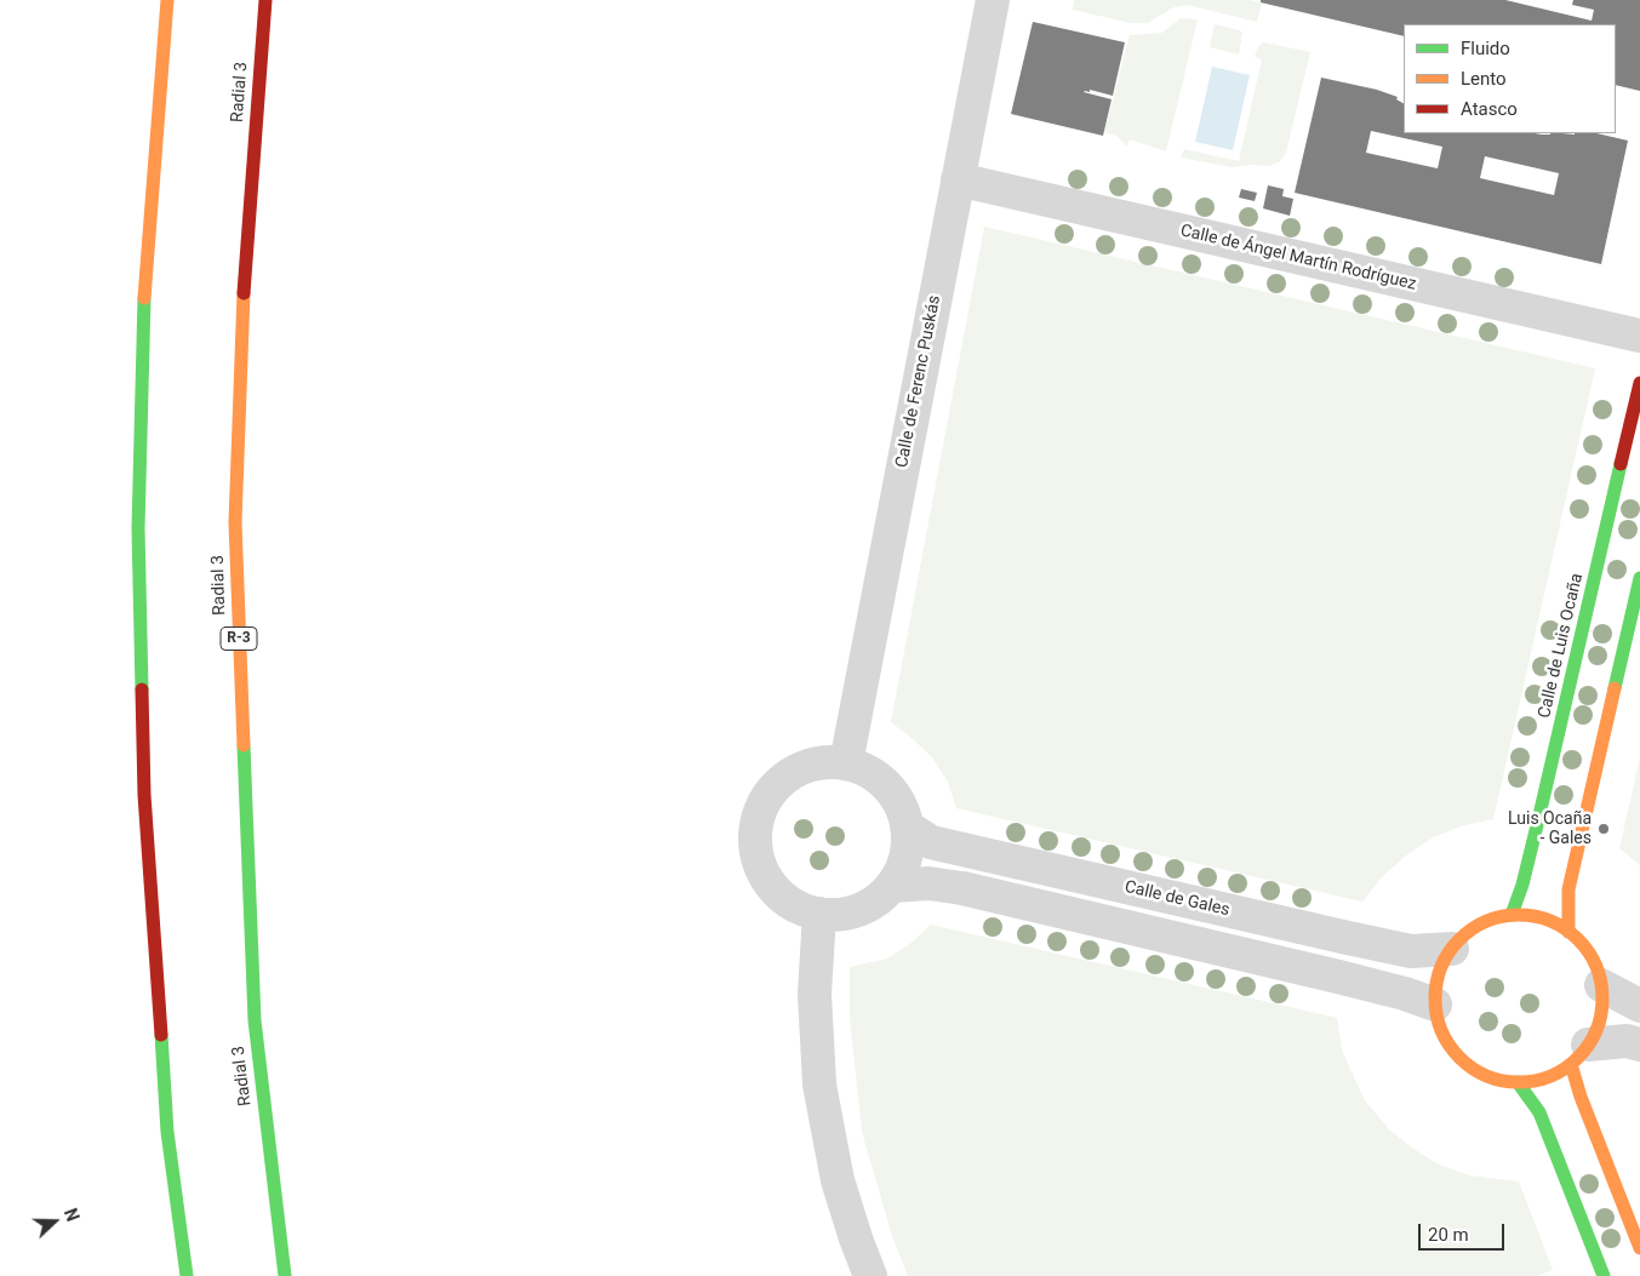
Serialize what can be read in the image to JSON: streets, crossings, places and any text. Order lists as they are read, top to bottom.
{
  "streets": {
    "main road": ["Radial 3", "R-3", "Calle de Luis Ocaña"],
    "street": ["Calle de Ángel Martín Rodríguez", "Calle de Ferenc Puskás", "Calle de Gales"]
  },
  "crossings": [
    ["Calle de Ángel Martín Rodríguez", "Calle de Ferenc Puskás"],
    ["Calle de Ferenc Puskás", "Calle de Gales"],
    ["Calle de Luis Ocaña", "Calle de Gales"]
  ],
  "places": ["Luis Ocaña - Gales"],
  "legend": ["Fluido", "Lento", "Atasco"],
  "scale_bar": "20 m",
  "north": "right"
}
